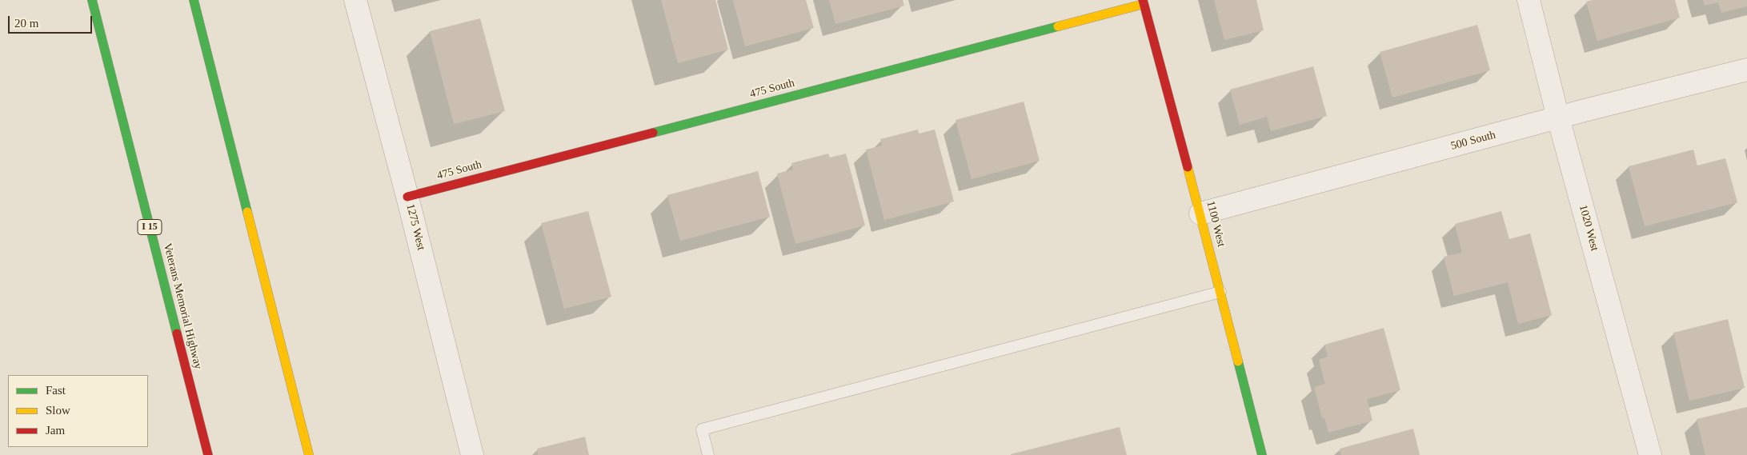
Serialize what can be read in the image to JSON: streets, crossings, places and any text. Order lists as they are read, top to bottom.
{
  "streets": {
    "main road": [
      "475 South",
      "1100 West",
      "I 15",
      "Veterans Memorial Highway"
    ],
    "street": ["500 South", "1275 West", "1020 West"]
  },
  "crossings": [
    ["475 South", "1100 West"],
    ["475 South", "1275 West"],
    ["500 South", "1100 West"],
    ["500 South", "1020 West"]
  ],
  "legend": ["Fast", "Slow", "Jam"],
  "scale_bar": "20 m"
}
